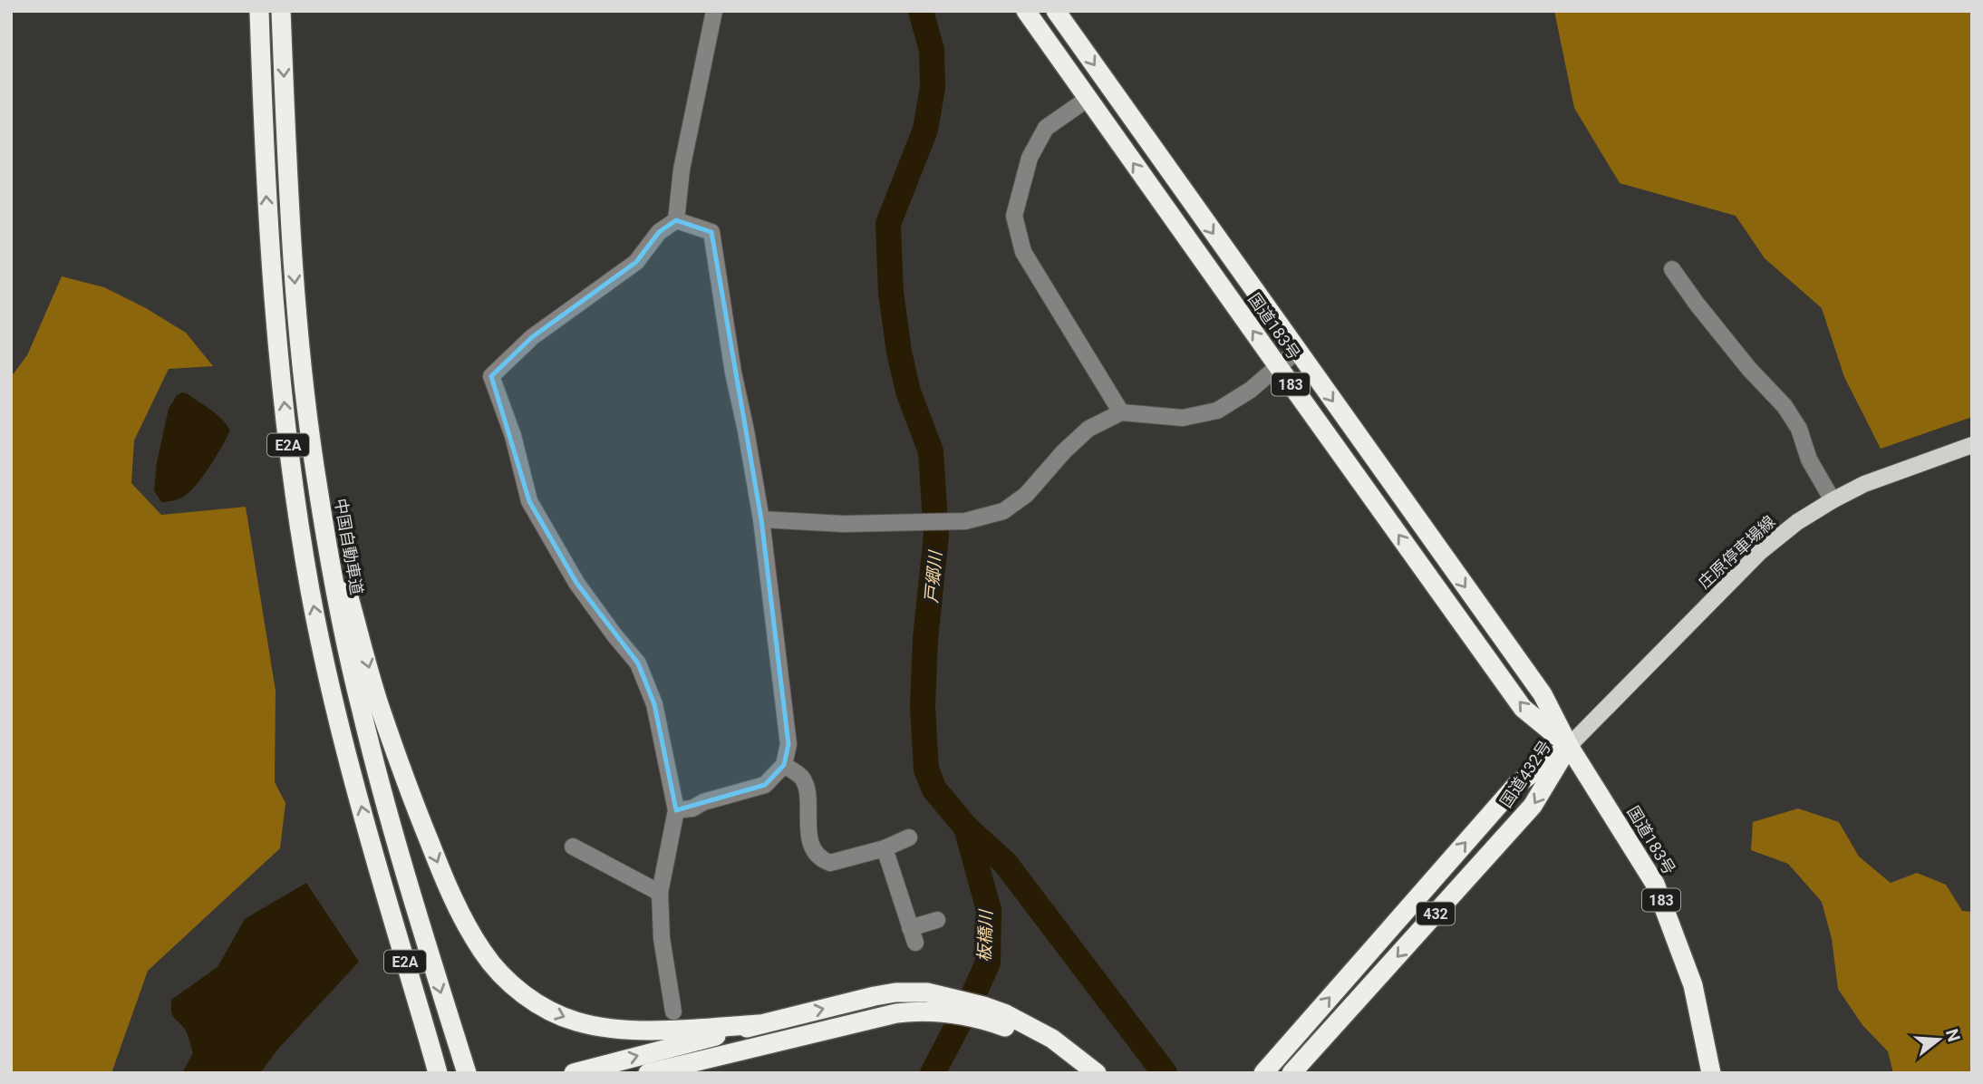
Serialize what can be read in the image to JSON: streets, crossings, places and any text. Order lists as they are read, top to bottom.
{
  "streets": {
    "highway": [
      "国道183号",
      "183",
      "E2A",
      "中国自動車道",
      "国道432号",
      "432"
    ],
    "main road": ["庄原停車場線"]
  },
  "crossings": [
    ["国道183号", "庄原停車場線"],
    ["国道183号", "国道432号"],
    ["庄原停車場線", "国道432号"]
  ],
  "water": ["戸郷川", "板橋川"],
  "north": "right"
}
